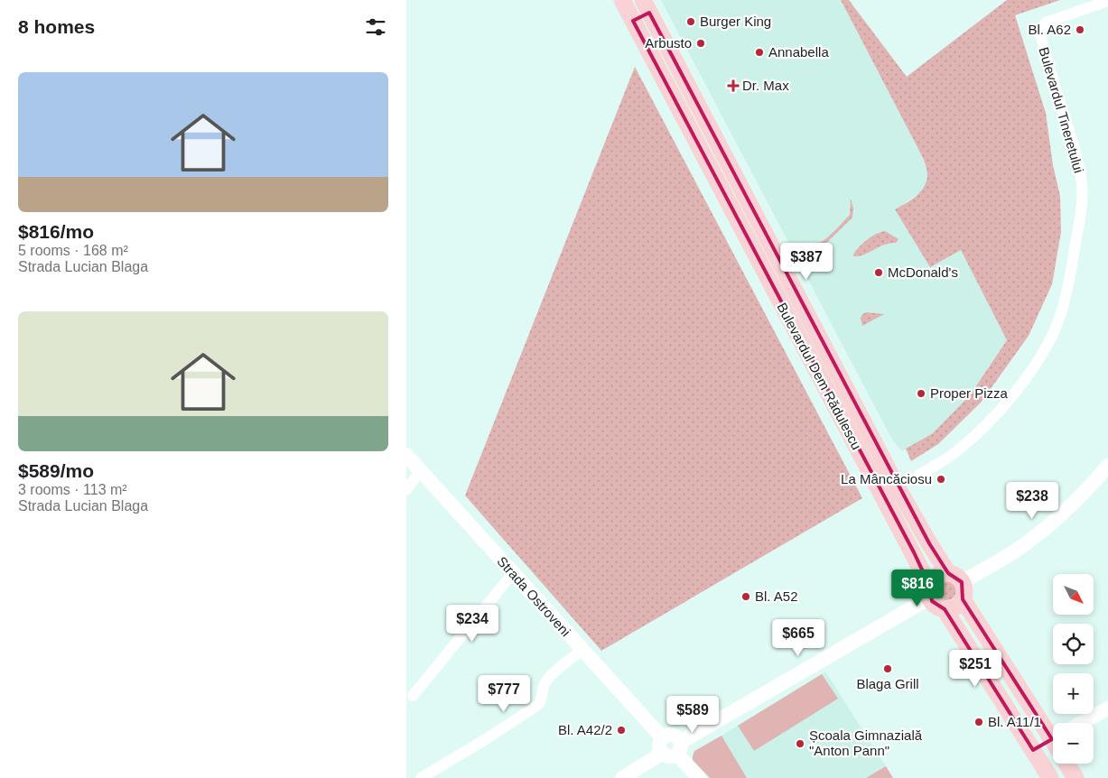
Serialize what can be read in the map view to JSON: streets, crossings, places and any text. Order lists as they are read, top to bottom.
{
  "streets": {
    "main road": ["Bulevardul Dem Rădulescu"],
    "street": ["Bulevardul Tineretului", "Strada Ostroveni"]
  },
  "places": {
    "other": [
      "Burger King",
      "Bl. A62",
      "Arbusto",
      "Annabella",
      "McDonald's",
      "Proper Pizza",
      "La Mâncăciosu",
      "Bl. A52",
      "Blaga Grill",
      "Bl. A11/1",
      "Bl. A42/2",
      "Școala Gimnazială \"Anton Pann\""
    ],
    "health": ["Dr. Max"]
  },
  "north": "bottom right",
  "page": {
    "heading": "8 homes",
    "list": [
      {
        "name": "$816/mo",
        "note": "5 rooms · 168 m² · Strada Lucian Blaga"
      },
      {
        "name": "$589/mo",
        "note": "3 rooms · 113 m² · Strada Lucian Blaga"
      }
    ],
    "price": [
      "$387",
      "$238",
      "$816",
      "$234",
      "$665",
      "$251",
      "$777",
      "$589"
    ],
    "map_buttons": ["+", "−"]
  }
}
